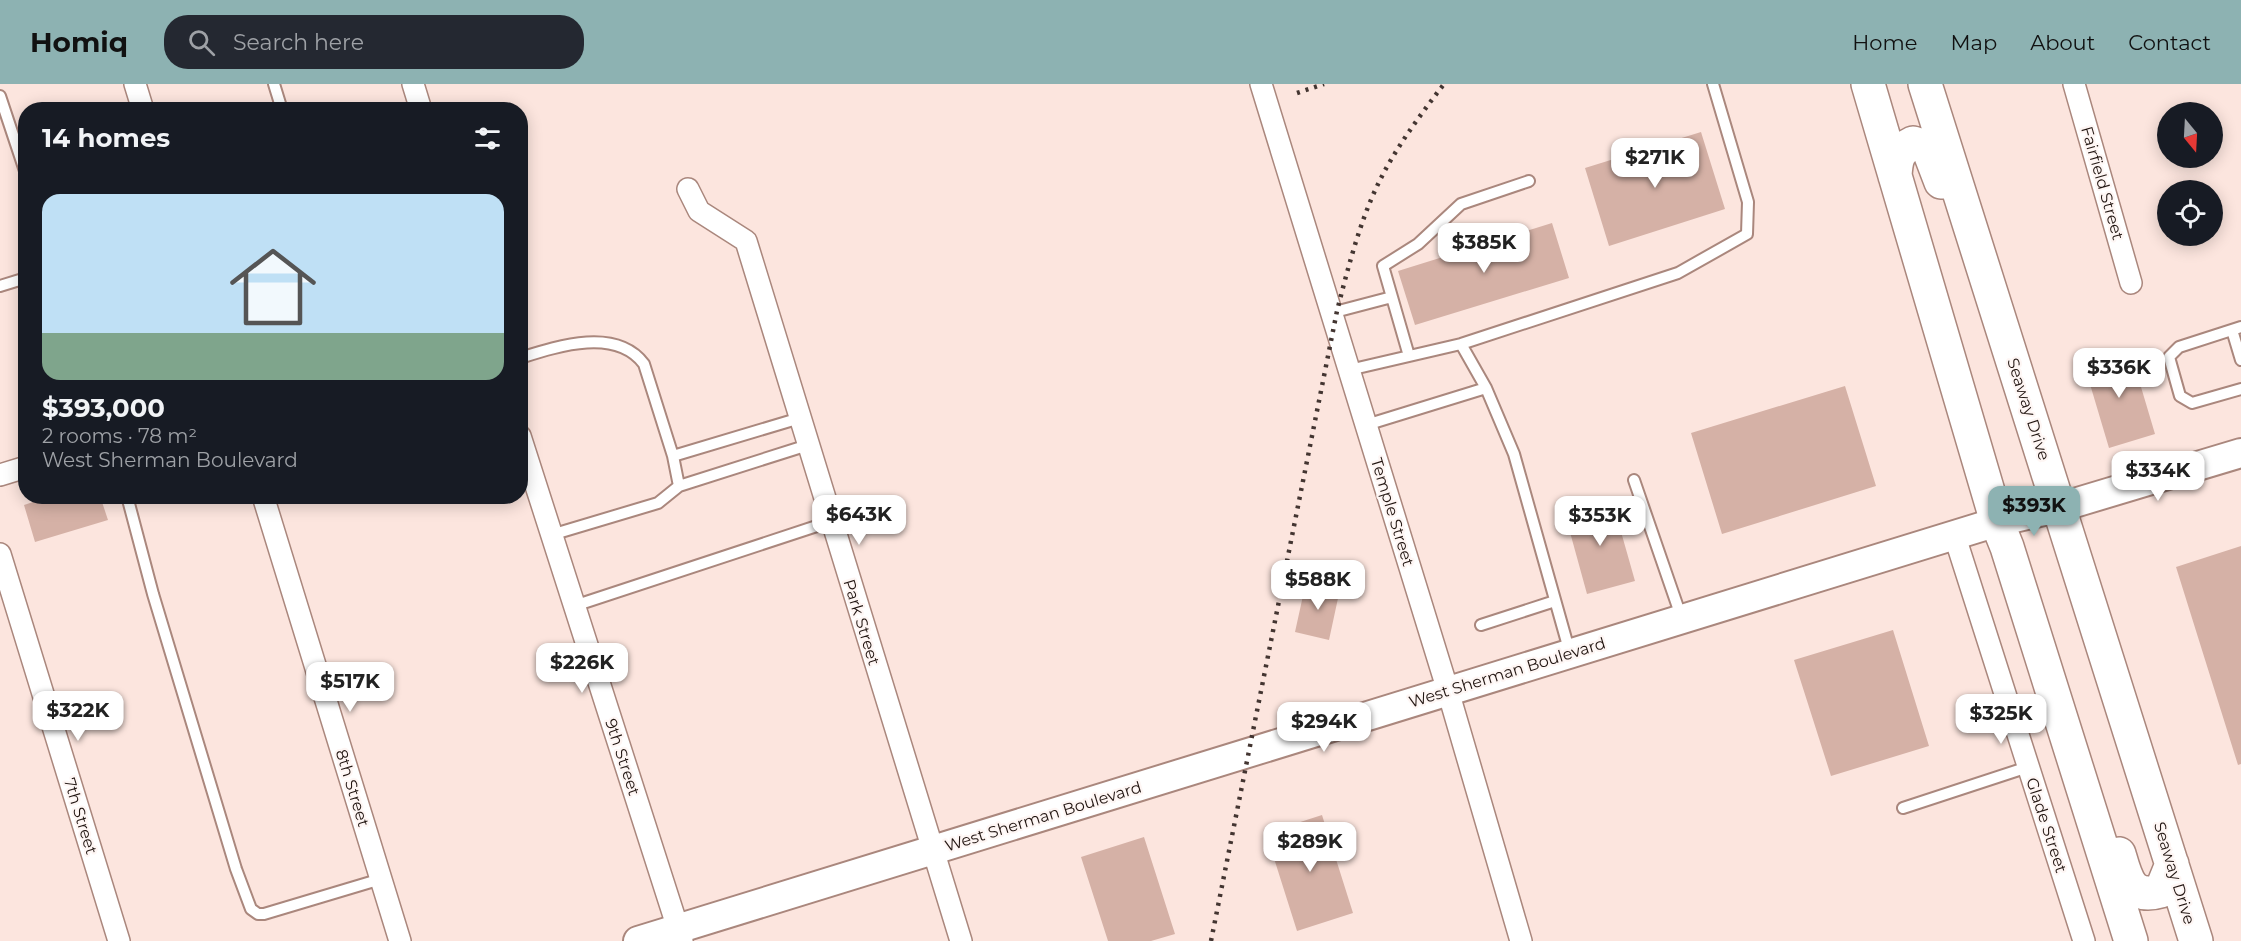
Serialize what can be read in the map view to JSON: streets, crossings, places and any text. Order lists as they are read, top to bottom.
{
  "streets": {
    "highway": ["Seaway Drive"],
    "main road": ["West Sherman Boulevard"],
    "street": [
      "Fairfield Street",
      "Temple Street",
      "Park Street",
      "9th Street",
      "8th Street",
      "7th Street",
      "Glade Street"
    ]
  },
  "crossings": [
    ["Seaway Drive", "West Sherman Boulevard"],
    ["Temple Street", "West Sherman Boulevard"],
    ["Park Street", "West Sherman Boulevard"],
    ["West Sherman Boulevard", "9th Street"],
    ["West Sherman Boulevard", "Glade Street"]
  ],
  "north": "bottom",
  "page": {
    "header": "Homiq",
    "search": "Search here",
    "nav": [
      "Home",
      "Map",
      "About",
      "Contact"
    ],
    "heading": "14 homes",
    "price": [
      "$271K",
      "$385K",
      "$336K",
      "$334K",
      "$393K",
      "$643K",
      "$353K",
      "$588K",
      "$226K",
      "$517K",
      "$322K",
      "$325K",
      "$294K",
      "$289K"
    ],
    "list": [
      {
        "name": "$393,000",
        "note": "2 rooms · 78 m² · West Sherman Boulevard"
      }
    ]
  }
}
